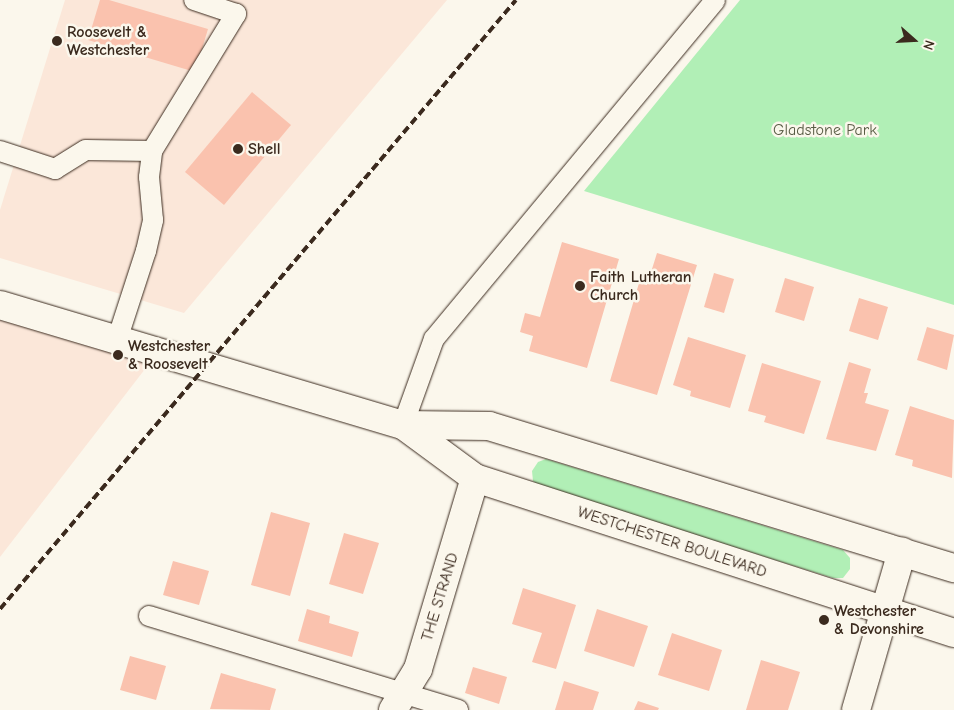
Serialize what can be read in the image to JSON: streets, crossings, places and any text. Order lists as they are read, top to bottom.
{
  "streets": {
    "street": ["WESTCHESTER BOULEVARD", "THE STRAND"]
  },
  "crossings": [
    ["WESTCHESTER BOULEVARD", "THE STRAND"]
  ],
  "parks": ["Gladstone Park"],
  "places": [
    "Roosevelt & Westchester",
    "Shell",
    "Faith Lutheran Church",
    "Westchester & Roosevelt",
    "Westchester & Devonshire"
  ],
  "north": "right"
}
